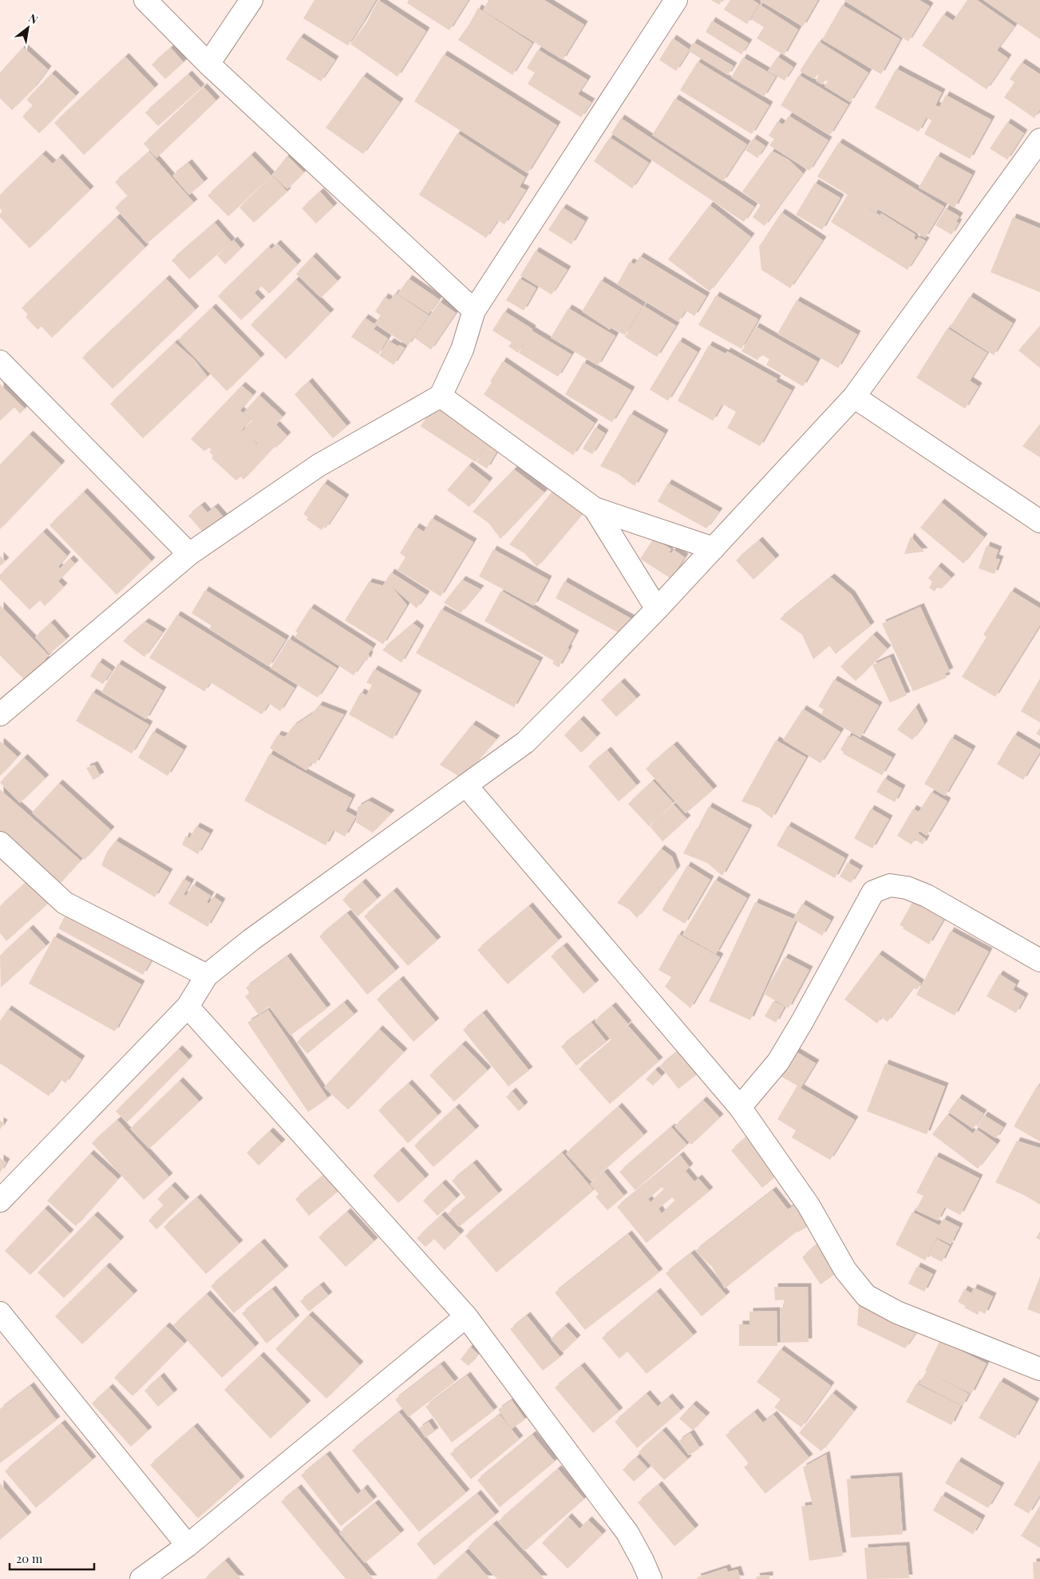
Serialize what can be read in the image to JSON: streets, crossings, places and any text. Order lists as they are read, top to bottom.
{
  "scale_bar": "20 m",
  "north": "top right"
}
